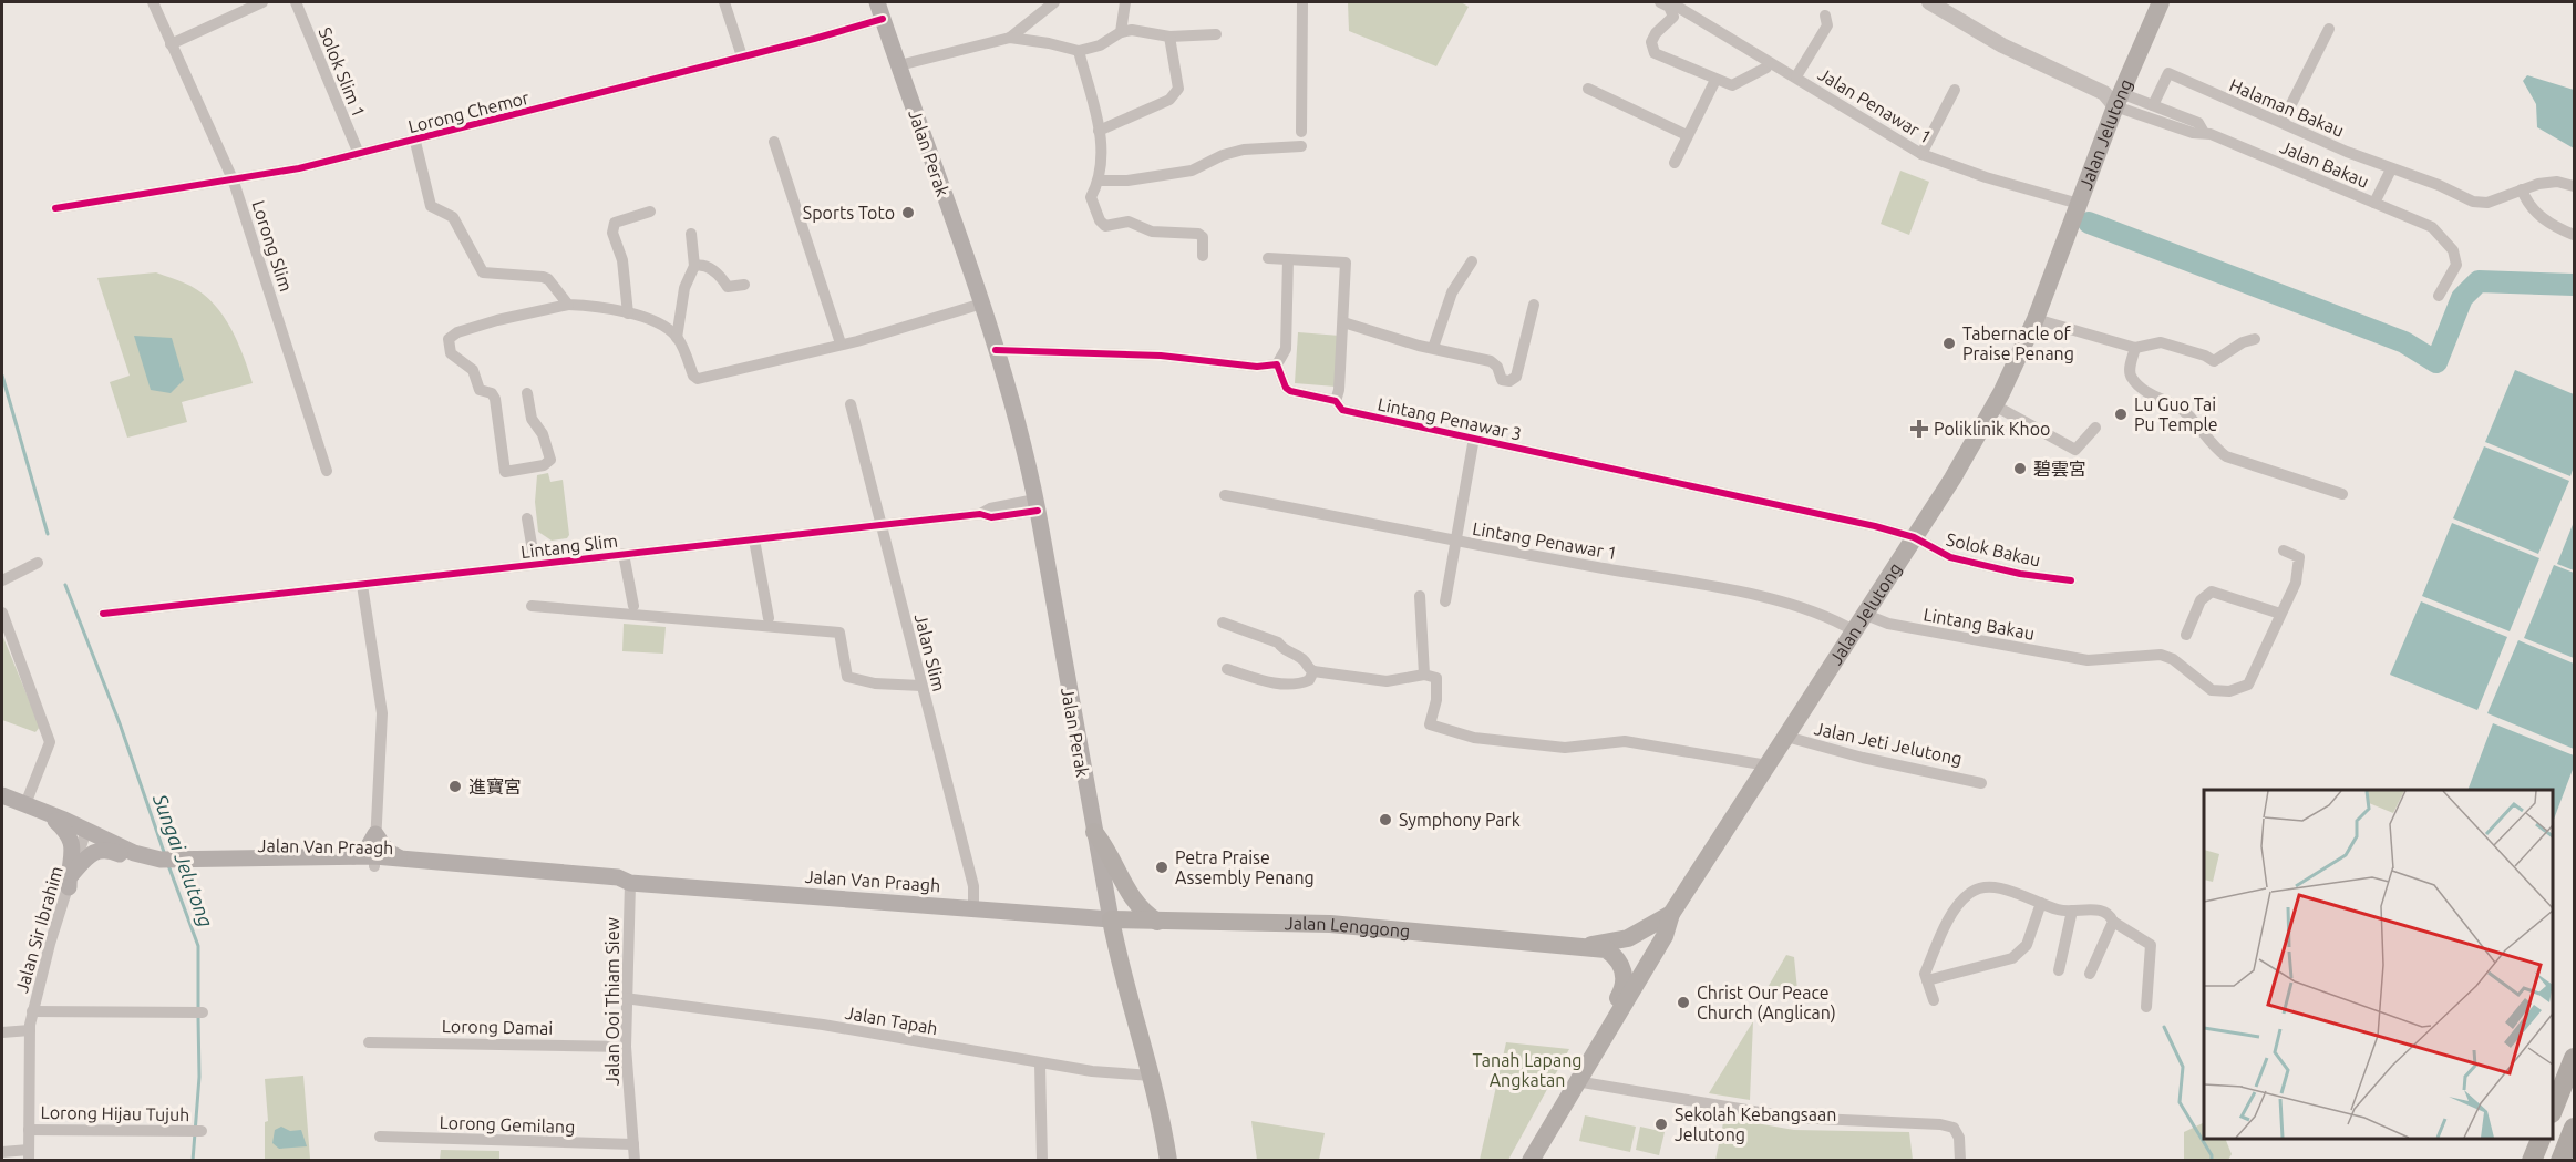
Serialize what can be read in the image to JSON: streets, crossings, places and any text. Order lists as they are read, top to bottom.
{
  "streets": {
    "main road": [
      "Jalan Jelutong",
      "Jalan Perak",
      "Jalan Van Praagh",
      "Jalan Lenggong"
    ],
    "street": [
      "Solok Slim 1",
      "Jalan Penawar 1",
      "Halaman Bakau",
      "Lorong Chemor",
      "Jalan Bakau",
      "Lorong Slim",
      "Lintang Penawar 3",
      "Lintang Penawar 1",
      "Lintang Slim",
      "Solok Bakau",
      "Lintang Bakau",
      "Jalan Slim",
      "Jalan Jeti Jelutong",
      "Jalan Sir Ibrahim",
      "Jalan Ooi Thiam Siew",
      "Jalan Tapah",
      "Lorong Damai",
      "Lorong Hijau Tujuh",
      "Lorong Gemilang"
    ]
  },
  "crossings": [
    ["Solok Slim 1", "Lorong Chemor"],
    ["Jalan Penawar 1", "Jalan Jelutong"],
    ["Halaman Bakau", "Jalan Bakau"],
    ["Lorong Chemor", "Jalan Perak"],
    ["Lorong Chemor", "Lorong Slim"],
    ["Jalan Jelutong", "Jalan Bakau"],
    ["Jalan Jelutong", "Lintang Penawar 3"],
    ["Jalan Jelutong", "Lintang Penawar 1"],
    ["Jalan Jelutong", "Solok Bakau"],
    ["Jalan Jelutong", "Lintang Bakau"],
    ["Jalan Jelutong", "Jalan Jeti Jelutong"],
    ["Jalan Jelutong", "Jalan Lenggong"],
    ["Jalan Perak", "Lintang Slim"],
    ["Jalan Perak", "Jalan Van Praagh"],
    ["Jalan Perak", "Jalan Lenggong"],
    ["Jalan Perak", "Jalan Tapah"],
    ["Lintang Penawar 3", "Solok Bakau"],
    ["Lintang Slim", "Jalan Slim"],
    ["Jalan Slim", "Jalan Van Praagh"],
    ["Jalan Van Praagh", "Jalan Lenggong"],
    ["Jalan Van Praagh", "Jalan Sir Ibrahim"],
    ["Jalan Van Praagh", "Jalan Ooi Thiam Siew"],
    ["Jalan Sir Ibrahim", "Lorong Hijau Tujuh"],
    ["Jalan Ooi Thiam Siew", "Jalan Tapah"],
    ["Jalan Ooi Thiam Siew", "Lorong Damai"],
    ["Jalan Ooi Thiam Siew", "Lorong Gemilang"]
  ],
  "water": ["Sungai Jelutong"],
  "parks": ["Tanah Lapang Angkatan"],
  "places": {
    "other": [
      "Sports Toto",
      "Tabernacle of Praise Penang",
      "Lu Guo Tai Pu Temple",
      "碧雲宮",
      "進寶宮",
      "Symphony Park",
      "Petra Praise Assembly Penang",
      "Christ Our Peace Church (Anglican)",
      "Sekolah Kebangsaan Jelutong"
    ],
    "health": ["Poliklinik Khoo"]
  }
}
